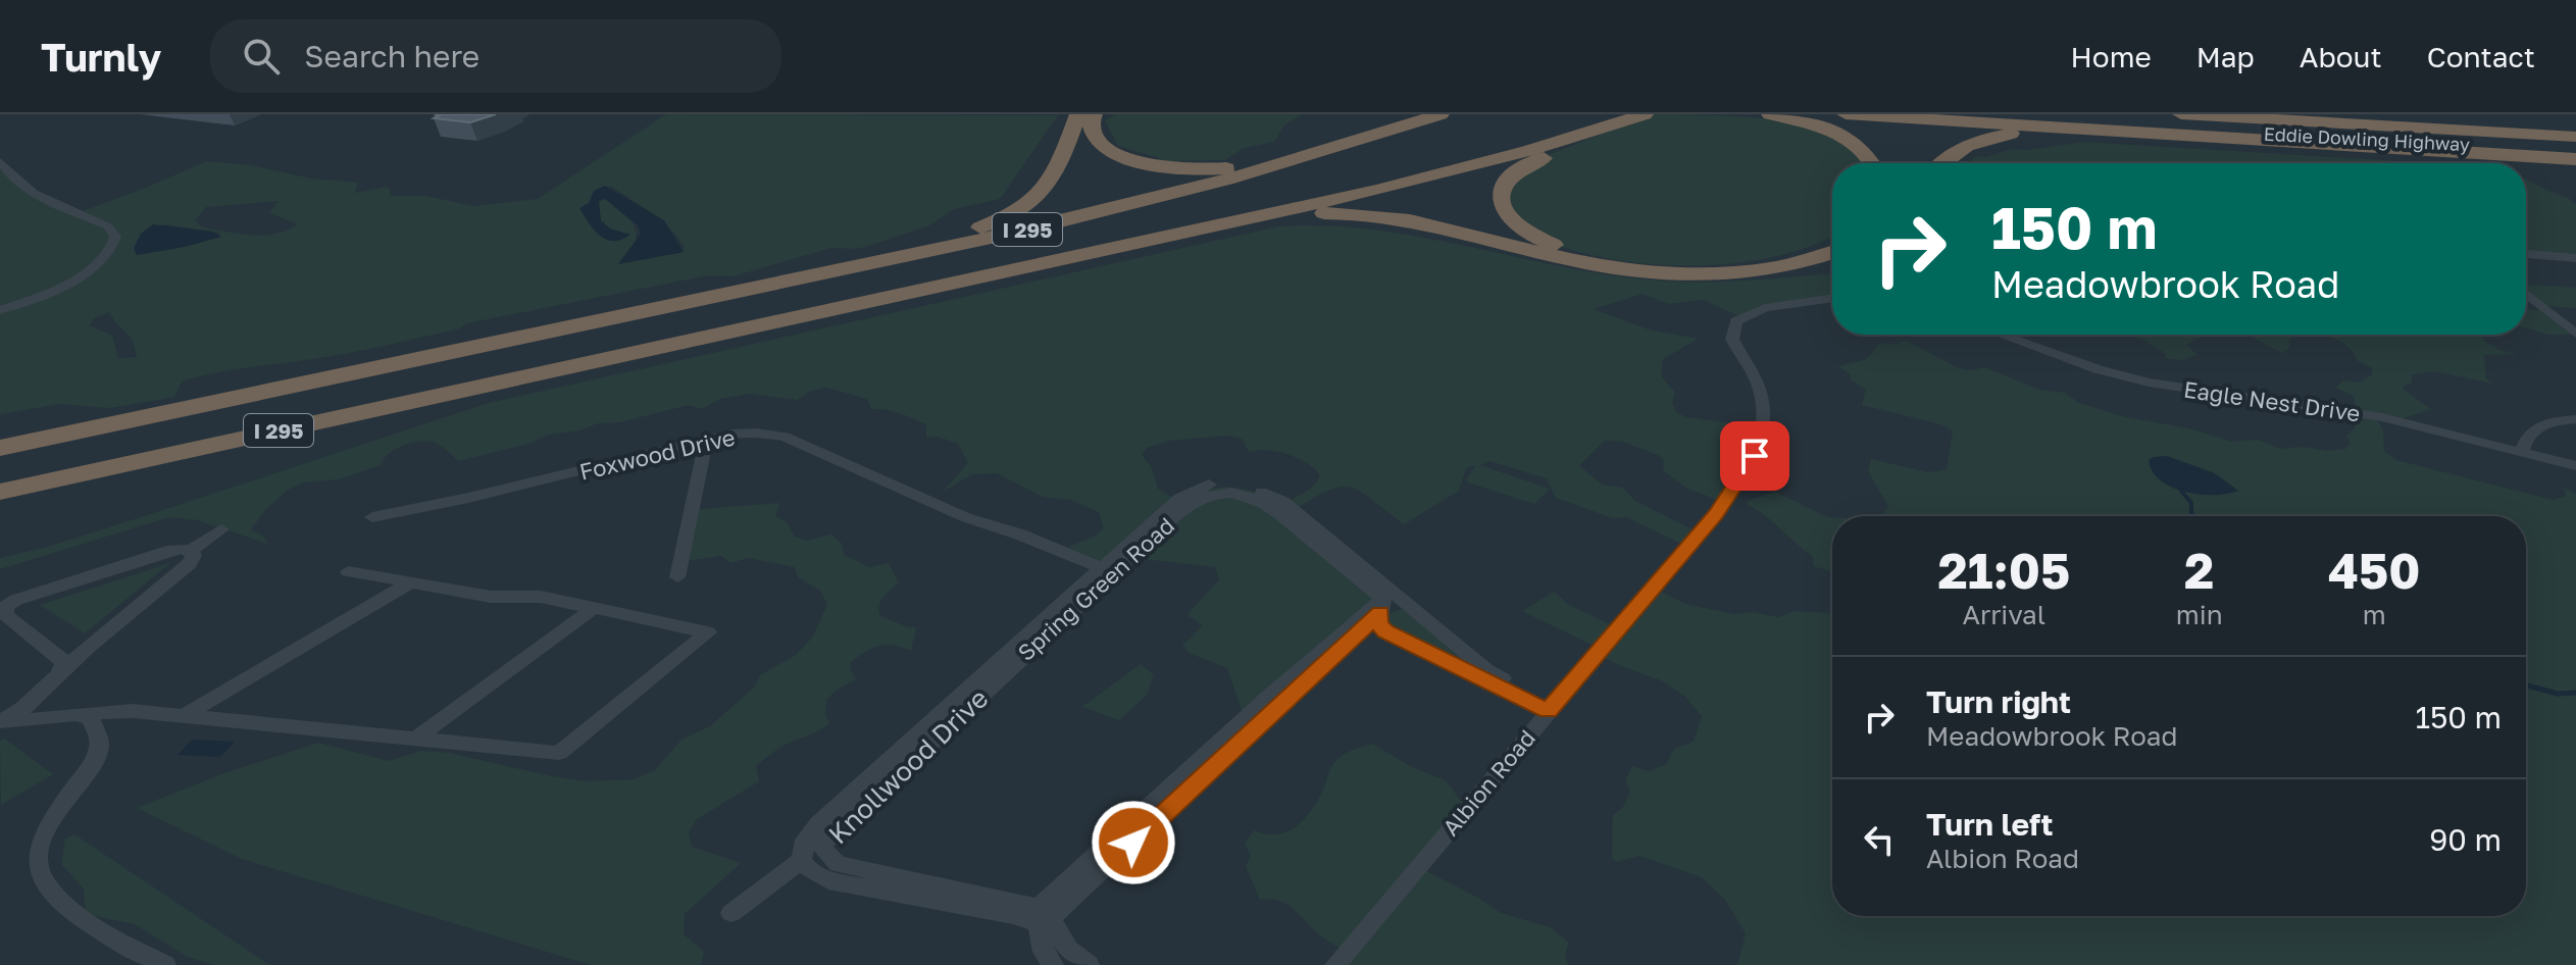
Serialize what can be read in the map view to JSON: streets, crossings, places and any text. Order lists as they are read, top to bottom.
{
  "streets": {
    "highway": ["Eddie Dowling Highway", "I 295"],
    "street": [
      "Eagle Nest Drive",
      "Foxwood Drive",
      "Spring Green Road",
      "Knollwood Drive",
      "Albion Road"
    ]
  },
  "crossings": [
    ["Foxwood Drive", "Spring Green Road"],
    ["Spring Green Road", "Knollwood Drive"]
  ],
  "page": {
    "header": "Turnly",
    "search": "Search here",
    "nav": [
      "Home",
      "Map",
      "About",
      "Contact"
    ],
    "turn": ["150 m", "Meadowbrook Road"],
    "eta": [
      "21:05",
      "Arrival",
      "2",
      "min",
      "450",
      "m"
    ],
    "list": [
      {
        "name": "Turn right",
        "note": "Meadowbrook Road",
        "value": "150 m"
      },
      {
        "name": "Turn left",
        "note": "Albion Road",
        "value": "90 m"
      }
    ]
  }
}
